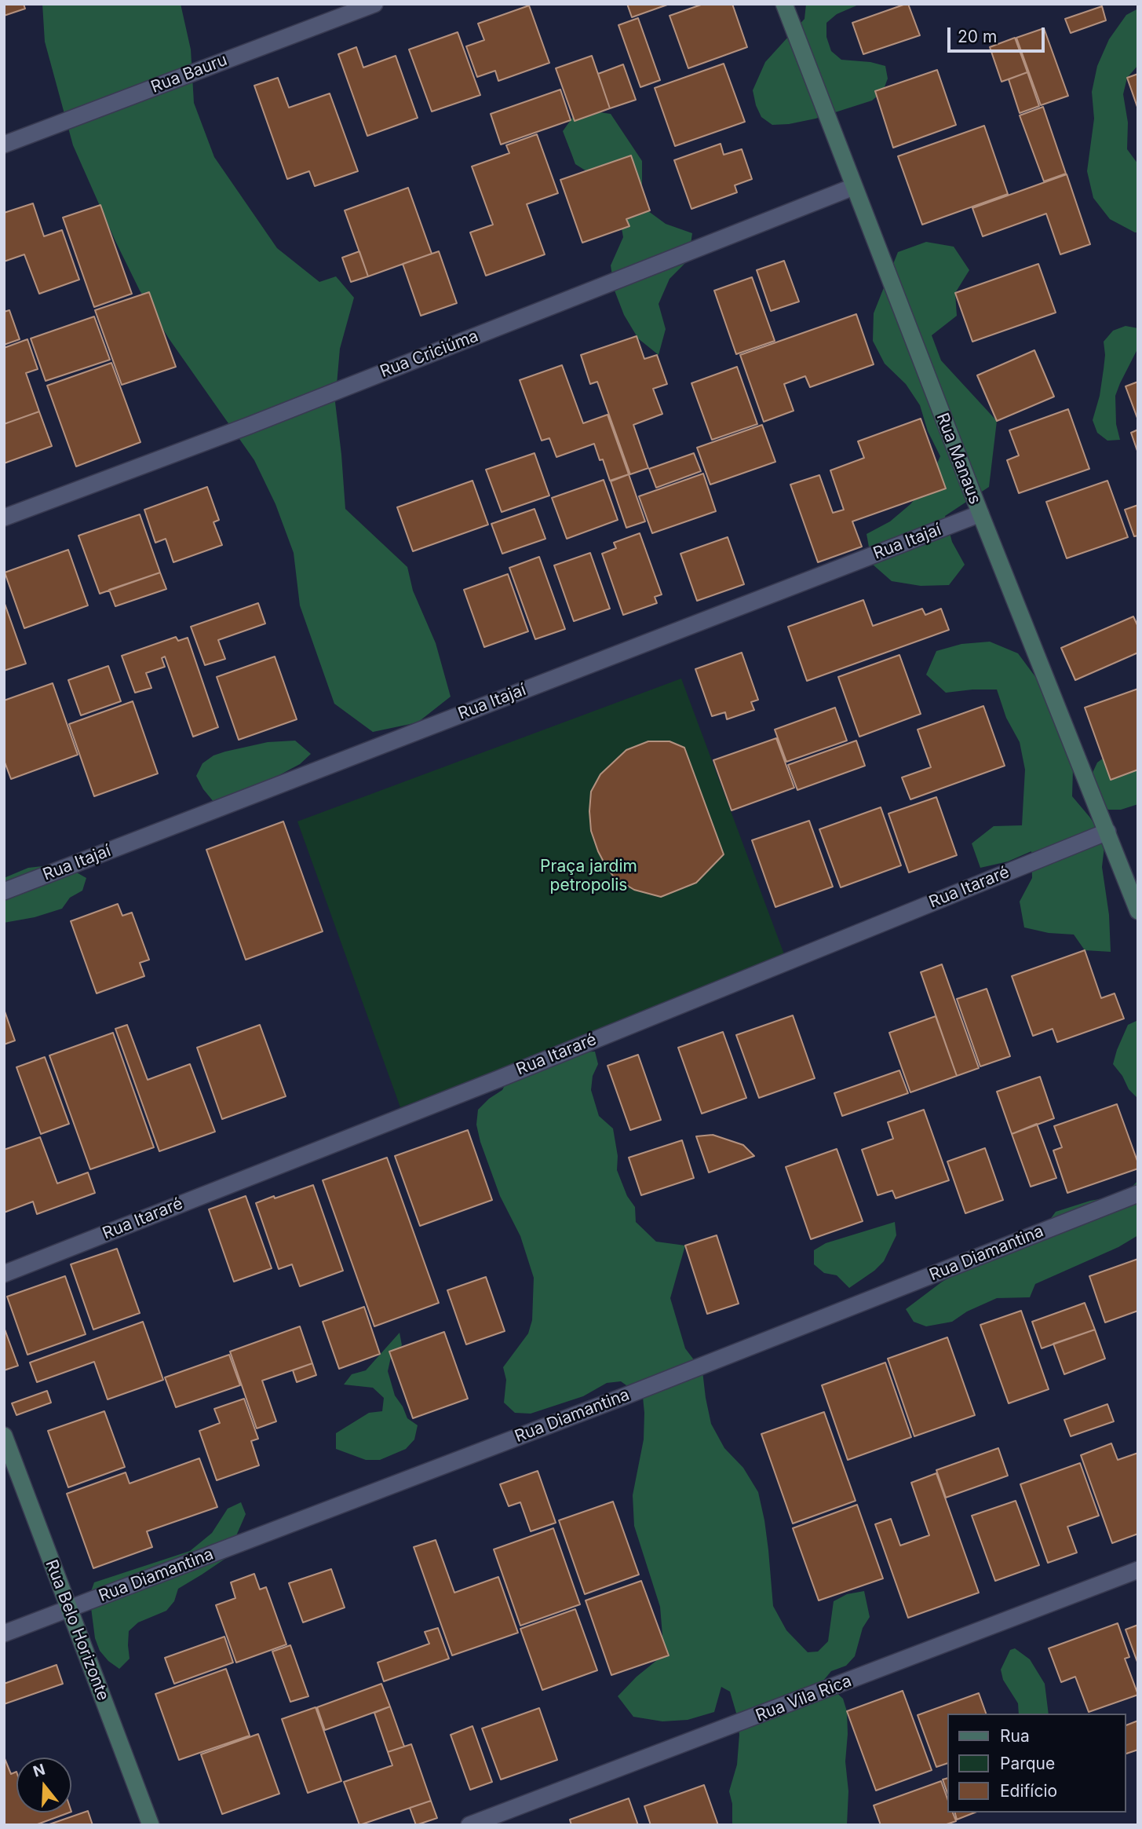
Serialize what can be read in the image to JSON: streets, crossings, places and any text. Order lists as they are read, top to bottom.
{
  "streets": {
    "street": [
      "Rua Bauru",
      "Rua Criciúma",
      "Rua Manaus",
      "Rua Itajaí",
      "Rua Itararé",
      "Rua Diamantina",
      "Rua Belo Horizonte",
      "Rua Vila Rica"
    ]
  },
  "crossings": [
    ["Rua Criciúma", "Rua Manaus"],
    ["Rua Manaus", "Rua Itajaí"],
    ["Rua Manaus", "Rua Itararé"],
    ["Rua Diamantina", "Rua Belo Horizonte"]
  ],
  "parks": ["Praça jardim petropolis"],
  "legend": ["Rua", "Parque", "Edifício"],
  "scale_bar": "20 m",
  "north": "top"
}
